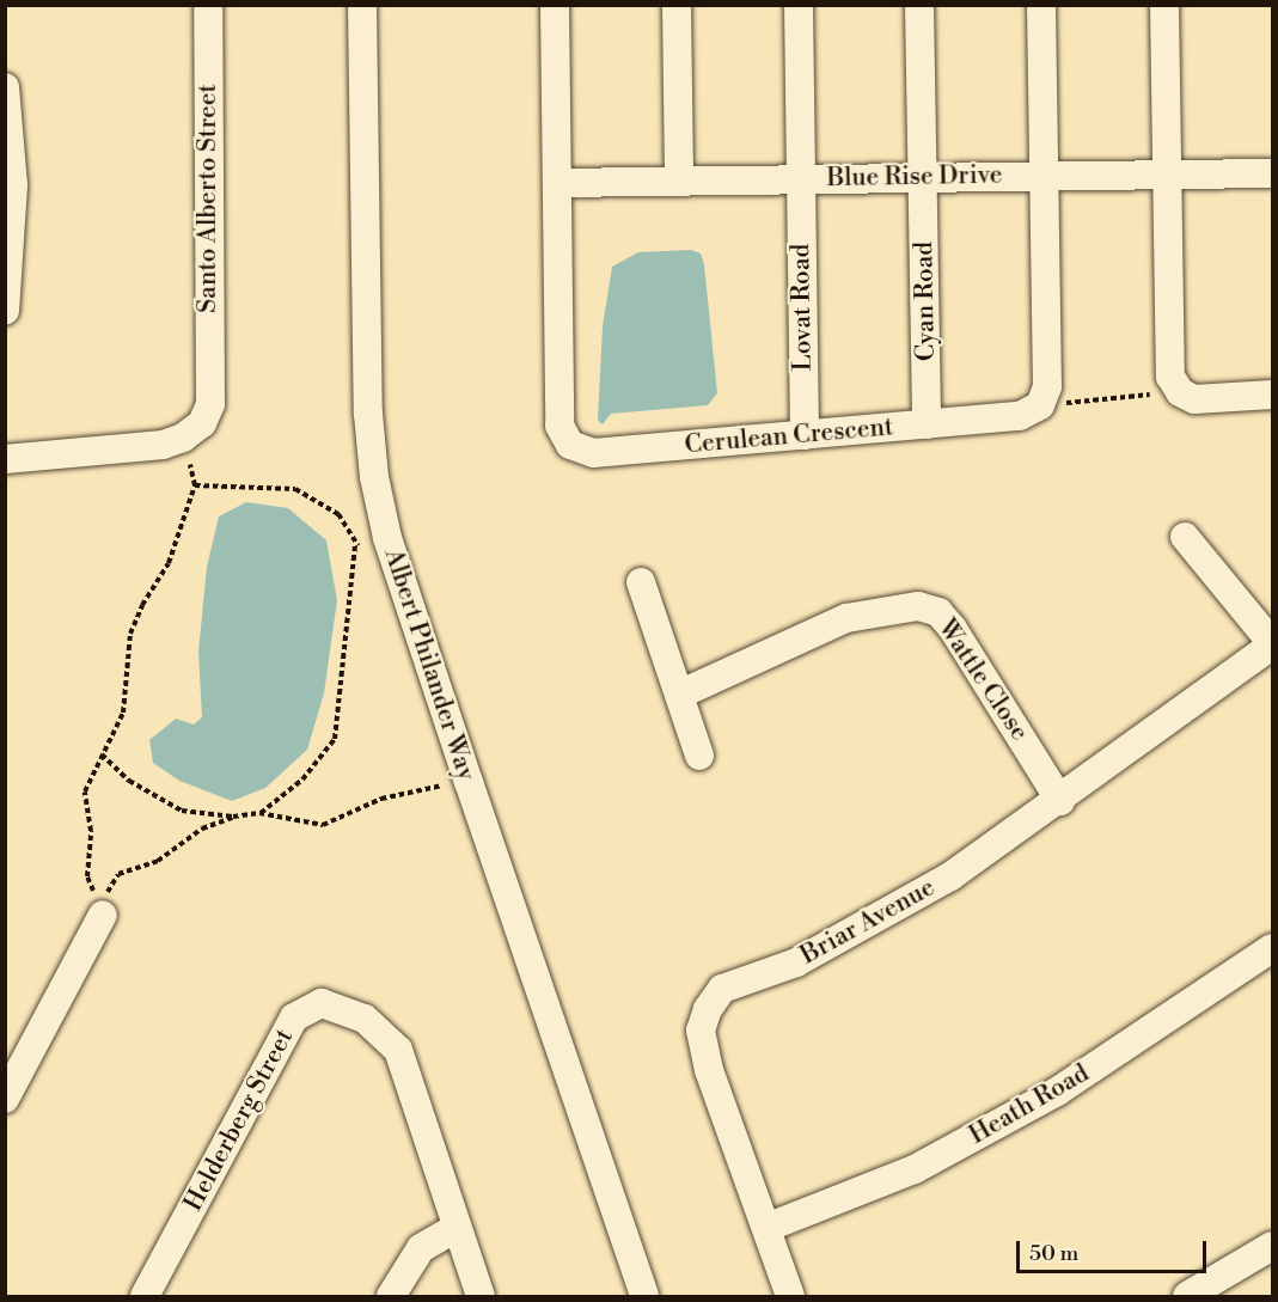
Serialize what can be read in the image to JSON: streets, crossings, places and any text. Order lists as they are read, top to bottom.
{
  "streets": {
    "street": [
      "Blue Rise Drive",
      "Santo Alberto Street",
      "Cyan Road",
      "Lovat Road",
      "Cerulean Crescent",
      "Albert Philander Way",
      "Wattle Close",
      "Briar Avenue",
      "Heath Road",
      "Helderberg Street"
    ]
  },
  "crossings": [
    ["Blue Rise Drive", "Cyan Road"],
    ["Blue Rise Drive", "Lovat Road"],
    ["Blue Rise Drive", "Cerulean Crescent"],
    ["Cyan Road", "Cerulean Crescent"],
    ["Lovat Road", "Cerulean Crescent"],
    ["Wattle Close", "Briar Avenue"],
    ["Briar Avenue", "Heath Road"]
  ],
  "scale_bar": "50 m"
}
